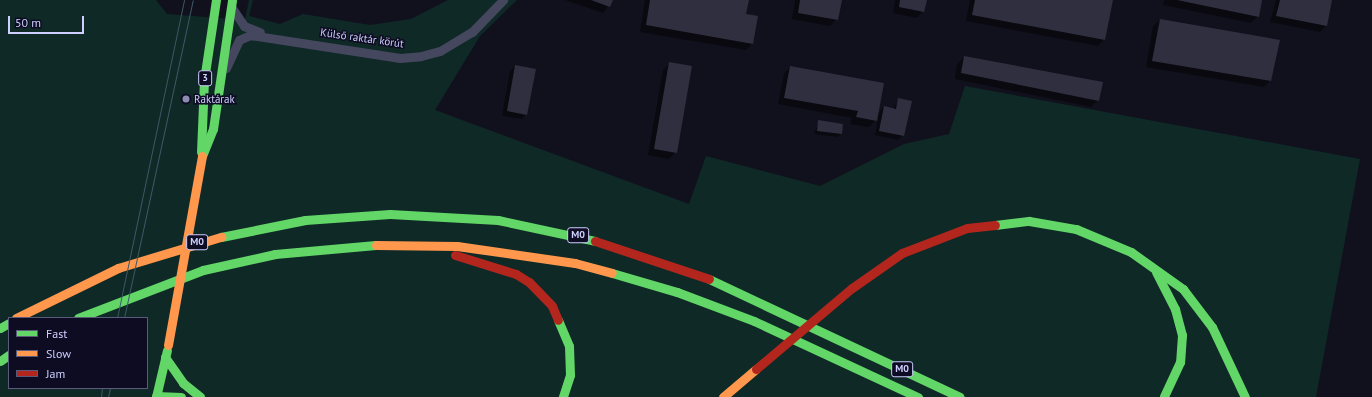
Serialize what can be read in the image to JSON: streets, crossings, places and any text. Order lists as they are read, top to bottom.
{
  "streets": {
    "main road": ["3", "M0"],
    "street": ["Külső raktár körút"]
  },
  "crossings": [
    ["Külső raktár körút", "3"]
  ],
  "places": ["Raktárak"],
  "legend": ["Fast", "Slow", "Jam"],
  "scale_bar": "50 m"
}
